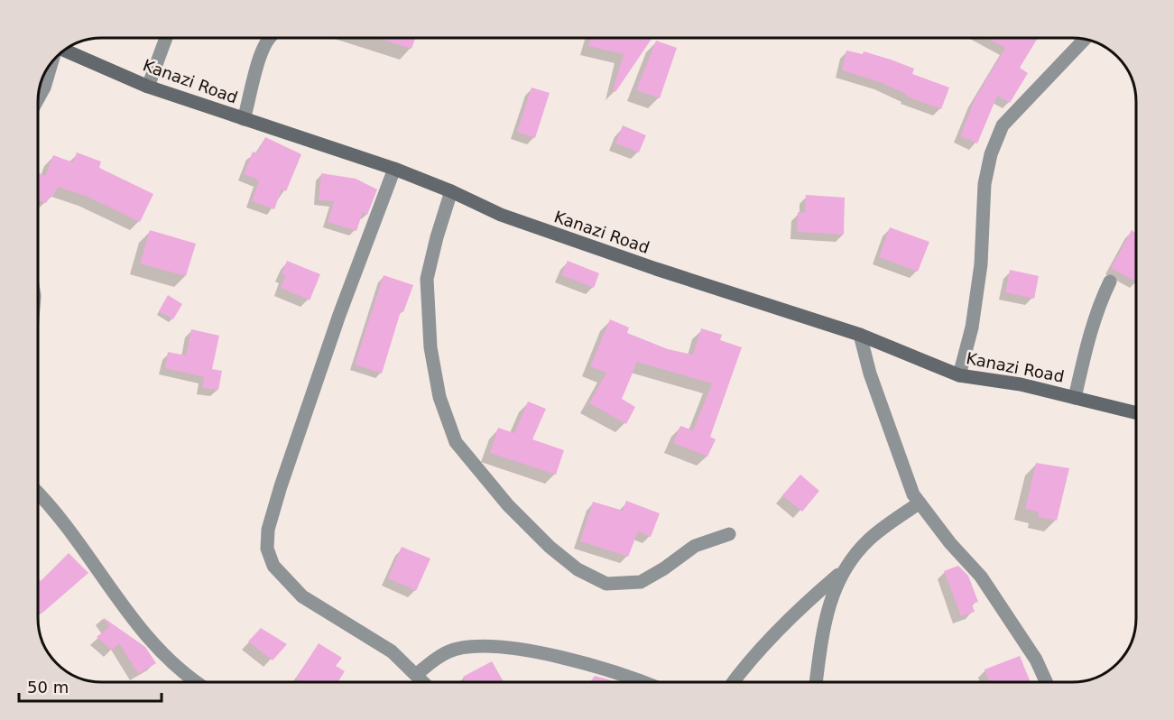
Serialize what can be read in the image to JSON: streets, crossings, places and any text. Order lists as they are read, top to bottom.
{
  "streets": {
    "main road": ["Kanazi Road"]
  },
  "scale_bar": "50 m"
}
